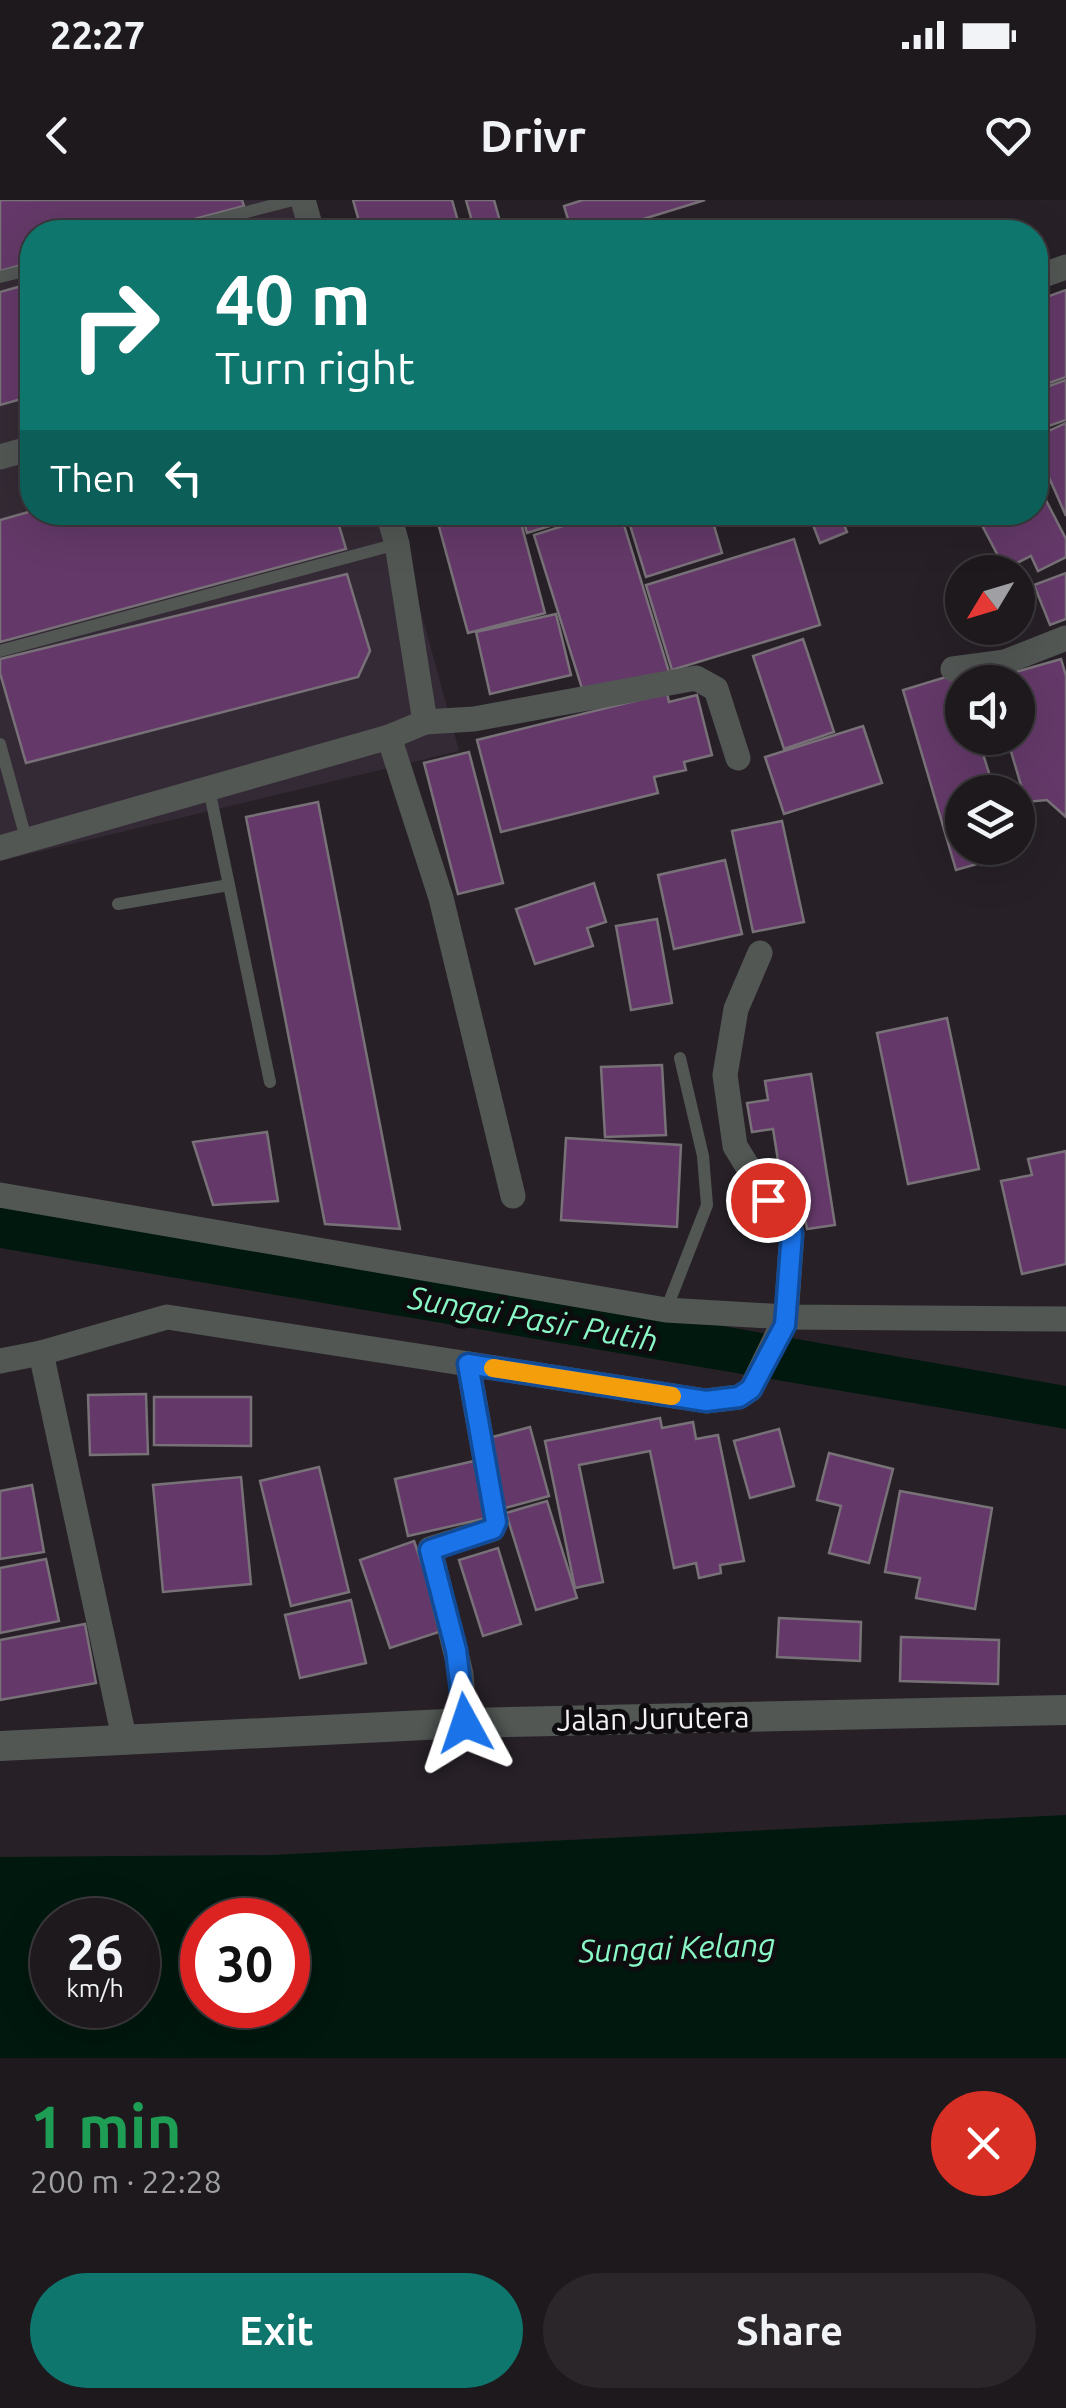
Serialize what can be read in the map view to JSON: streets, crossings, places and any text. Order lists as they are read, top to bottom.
{
  "streets": {
    "street": ["Jalan Jurutera"]
  },
  "water": ["Sungai Pasir Putih", "Sungai Kelang"],
  "north": "bottom left",
  "page": {
    "status": "22:27",
    "header": "Drivr",
    "turn": ["40 m", "Turn right"],
    "then": "Then",
    "speed": "26 km/h",
    "limit": "30",
    "heading": ["1 min", "200 m · 22:28"],
    "buttons": ["Exit", "Share"]
  }
}
